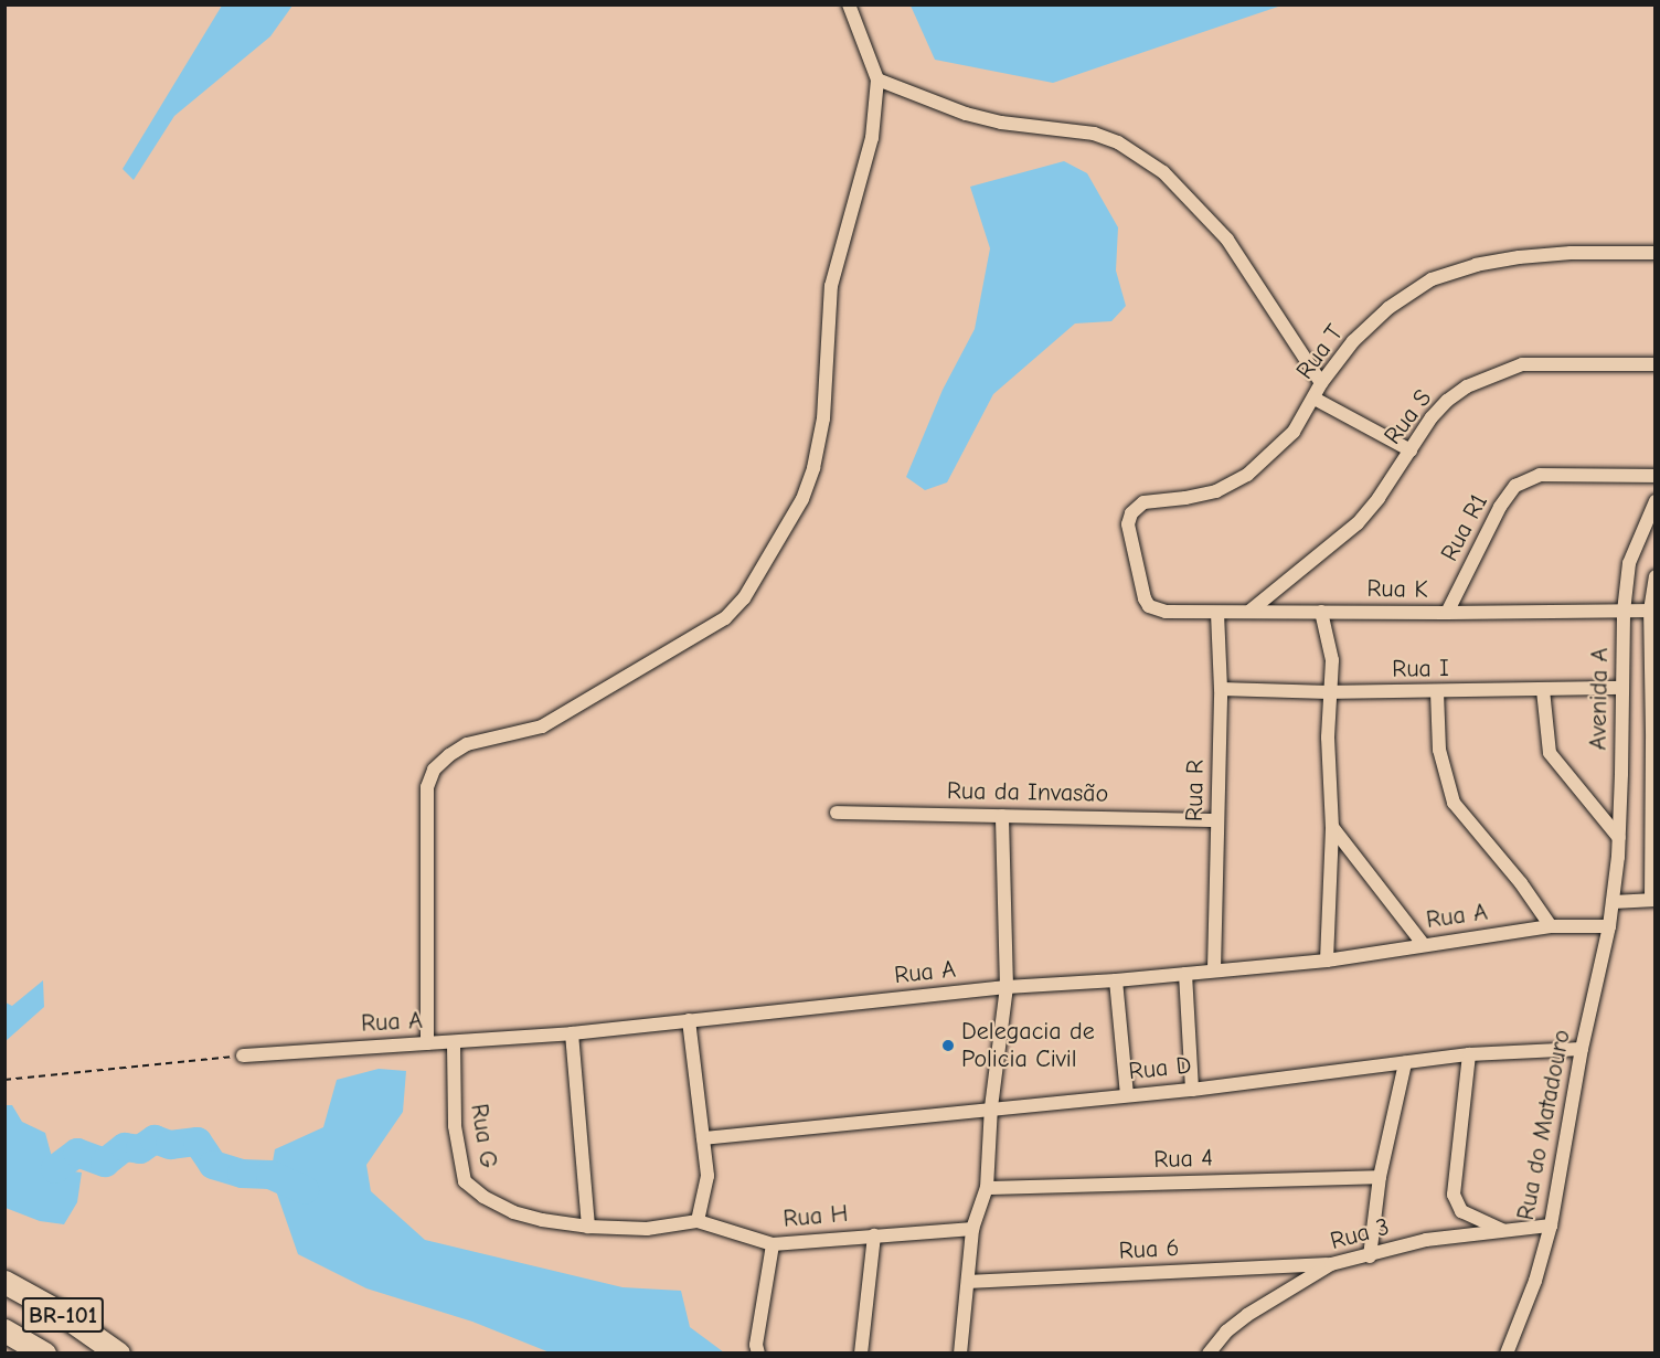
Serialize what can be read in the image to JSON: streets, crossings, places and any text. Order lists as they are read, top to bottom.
{
  "streets": {
    "highway": ["BR-101"],
    "street": [
      "Rua T",
      "Rua S",
      "Rua R1",
      "Rua K",
      "Rua I",
      "Avenida A",
      "Rua R",
      "Rua da Invasão",
      "Rua A",
      "Rua D",
      "Rua do Matadouro",
      "Rua G",
      "Rua 4",
      "Rua H",
      "Rua 3",
      "Rua 6"
    ]
  },
  "crossings": [
    ["Rua T", "Rua K"],
    ["Rua S", "Rua K"],
    ["Rua R1", "Rua K"],
    ["Rua K", "Avenida A"],
    ["Rua K", "Rua R"],
    ["Rua I", "Avenida A"],
    ["Rua I", "Rua R"],
    ["Avenida A", "Rua do Matadouro"],
    ["Rua R", "Rua da Invasão"],
    ["Rua R", "Rua A"],
    ["Rua A", "Rua do Matadouro"],
    ["Rua A", "Rua G"],
    ["Rua D", "Rua do Matadouro"],
    ["Rua do Matadouro", "Rua 3"],
    ["Rua G", "Rua H"],
    ["Rua 3", "Rua 6"]
  ],
  "places": ["Delegacia de Policia Civil"]
}
